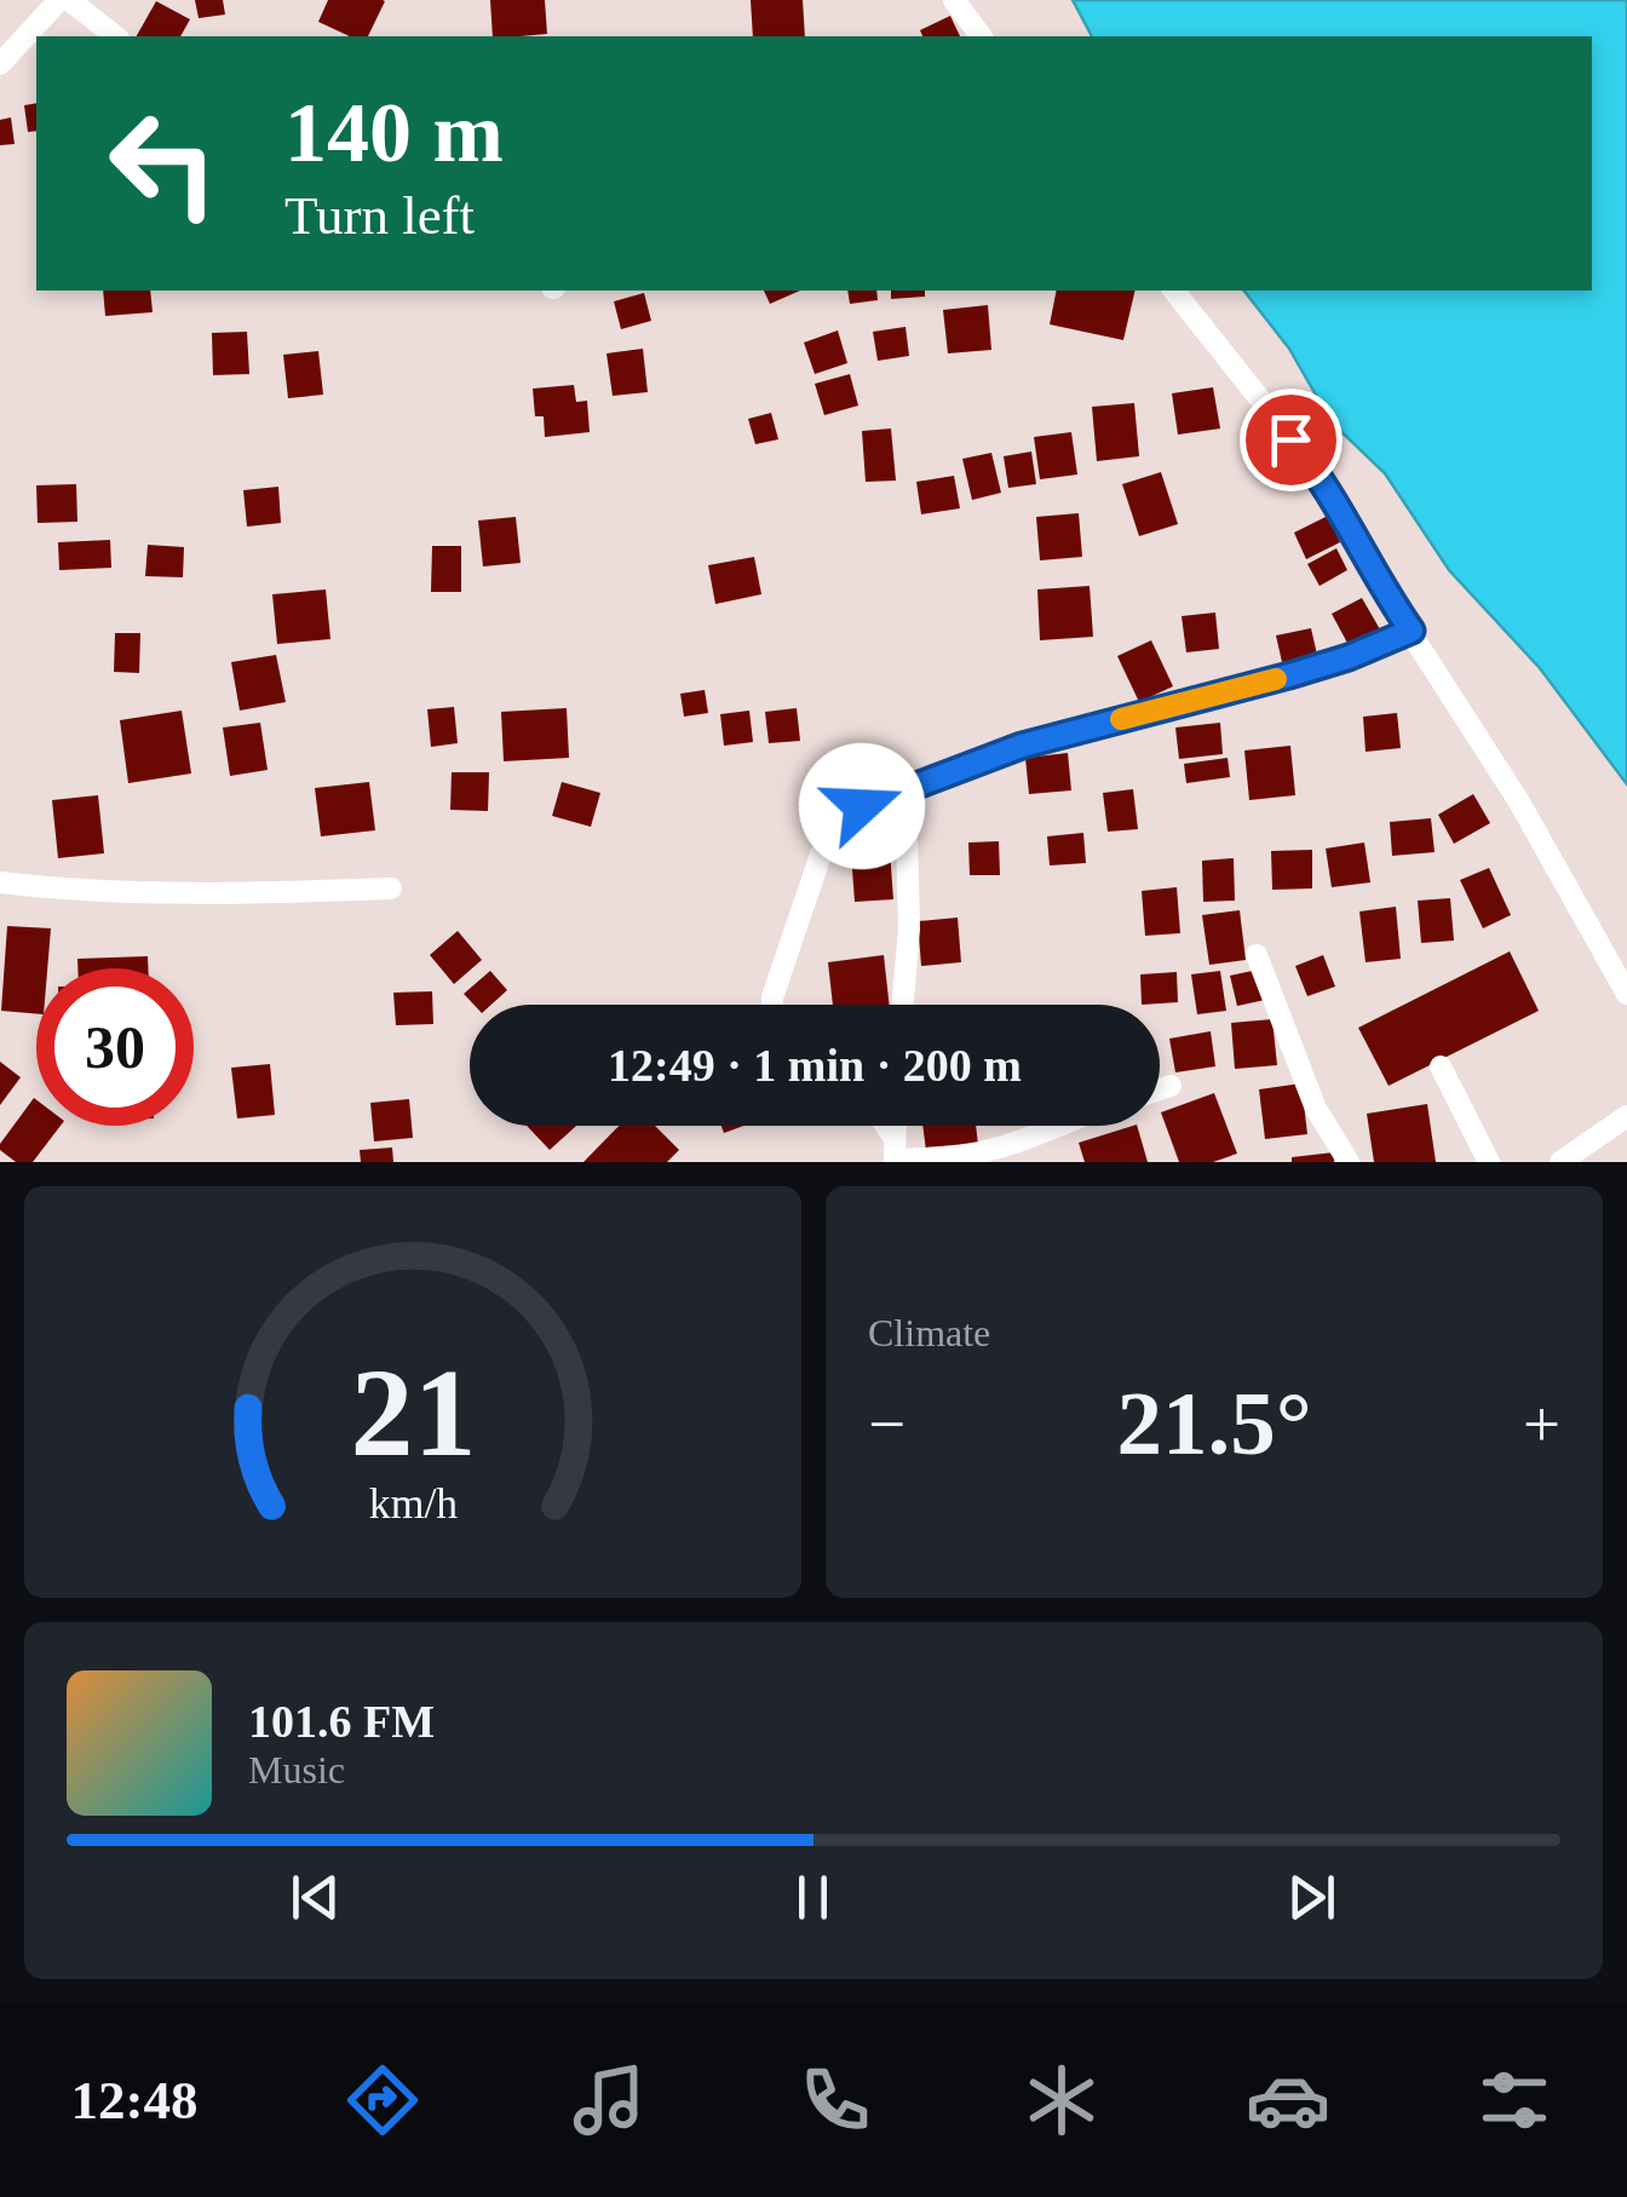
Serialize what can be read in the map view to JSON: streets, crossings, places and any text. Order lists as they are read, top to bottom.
{
  "page": {
    "turn": ["140 m", "Turn left"],
    "limit": "30",
    "trip": "12:49 · 1 min · 200 m",
    "tile": "Climate",
    "heat": ["−", "21.5°", "+"],
    "song": ["101.6 FM", "Music"],
    "tabs": "12:48",
    "gauge": ["21", "km/h"]
  }
}
